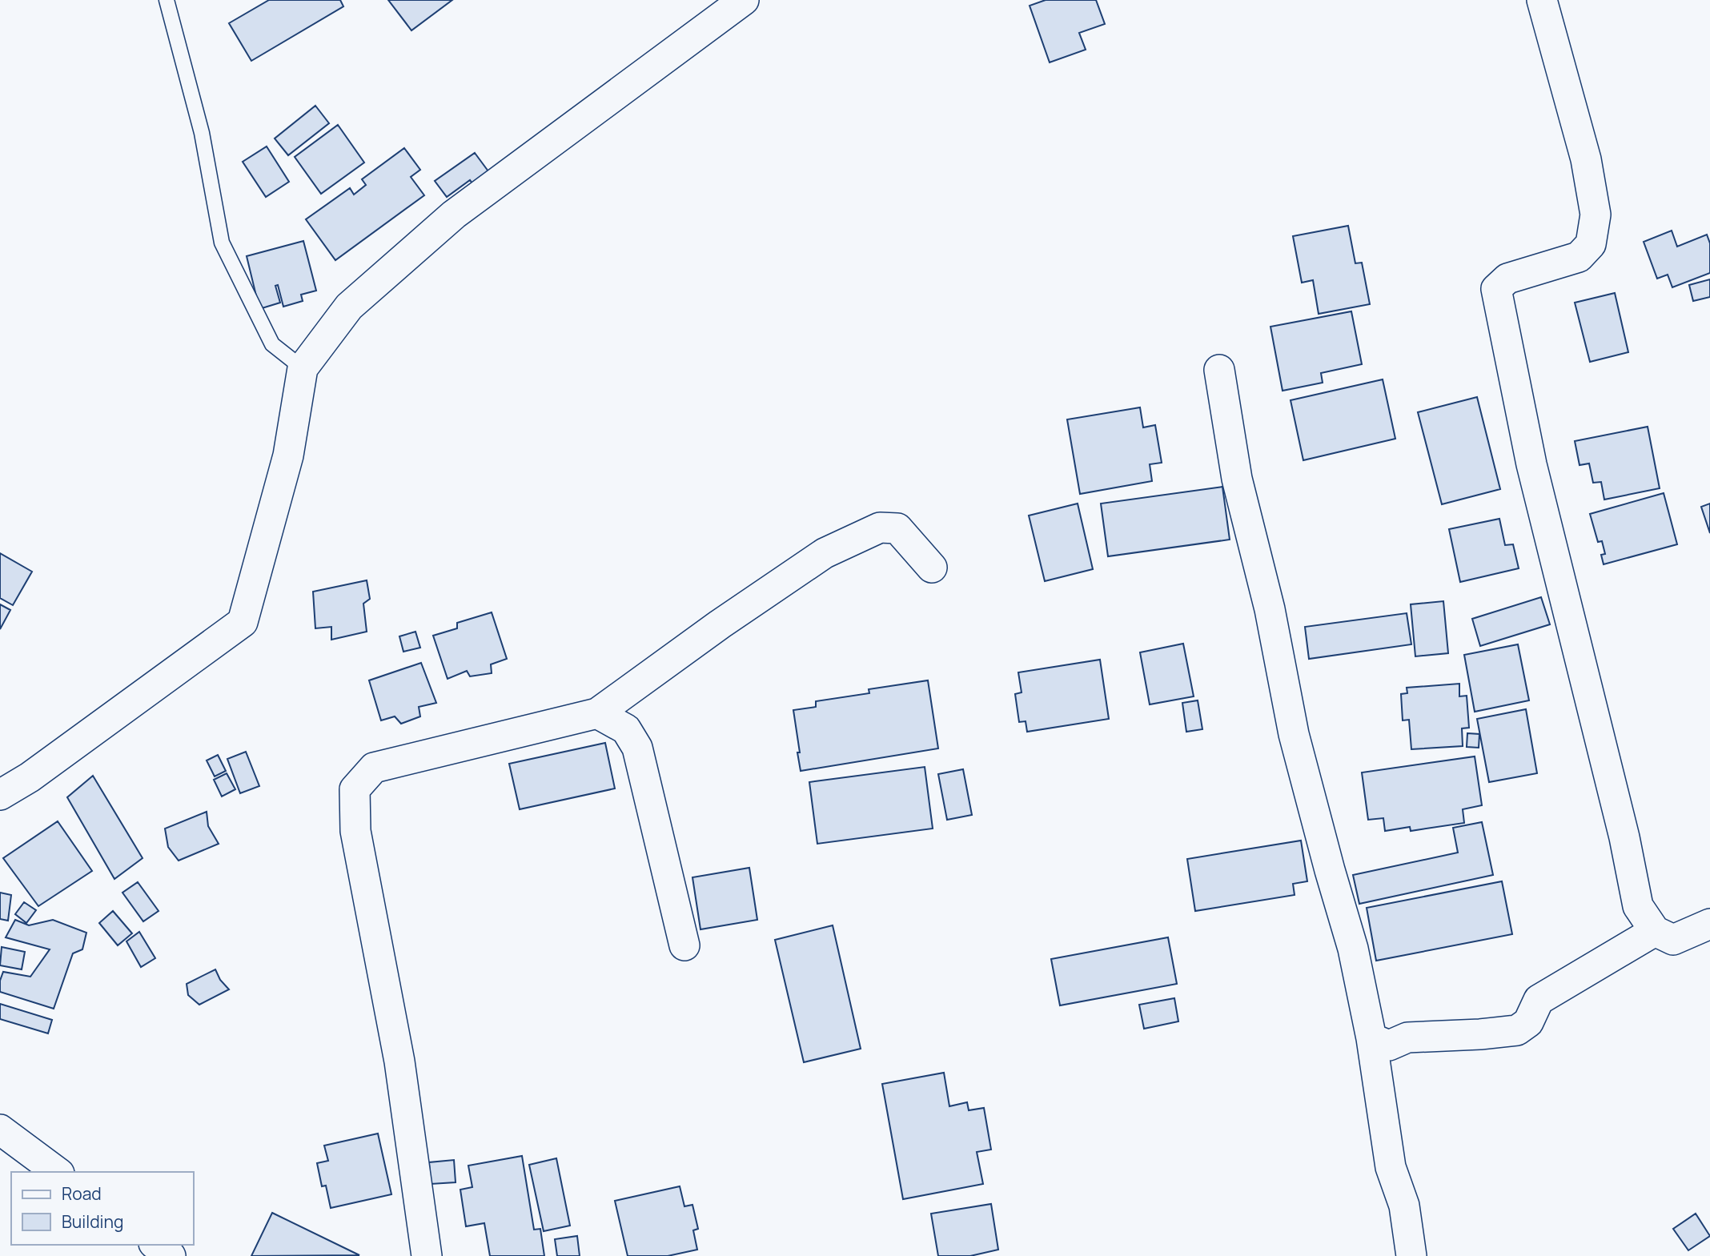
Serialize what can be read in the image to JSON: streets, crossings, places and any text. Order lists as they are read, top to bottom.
{
  "legend": ["Road", "Building"]
}
